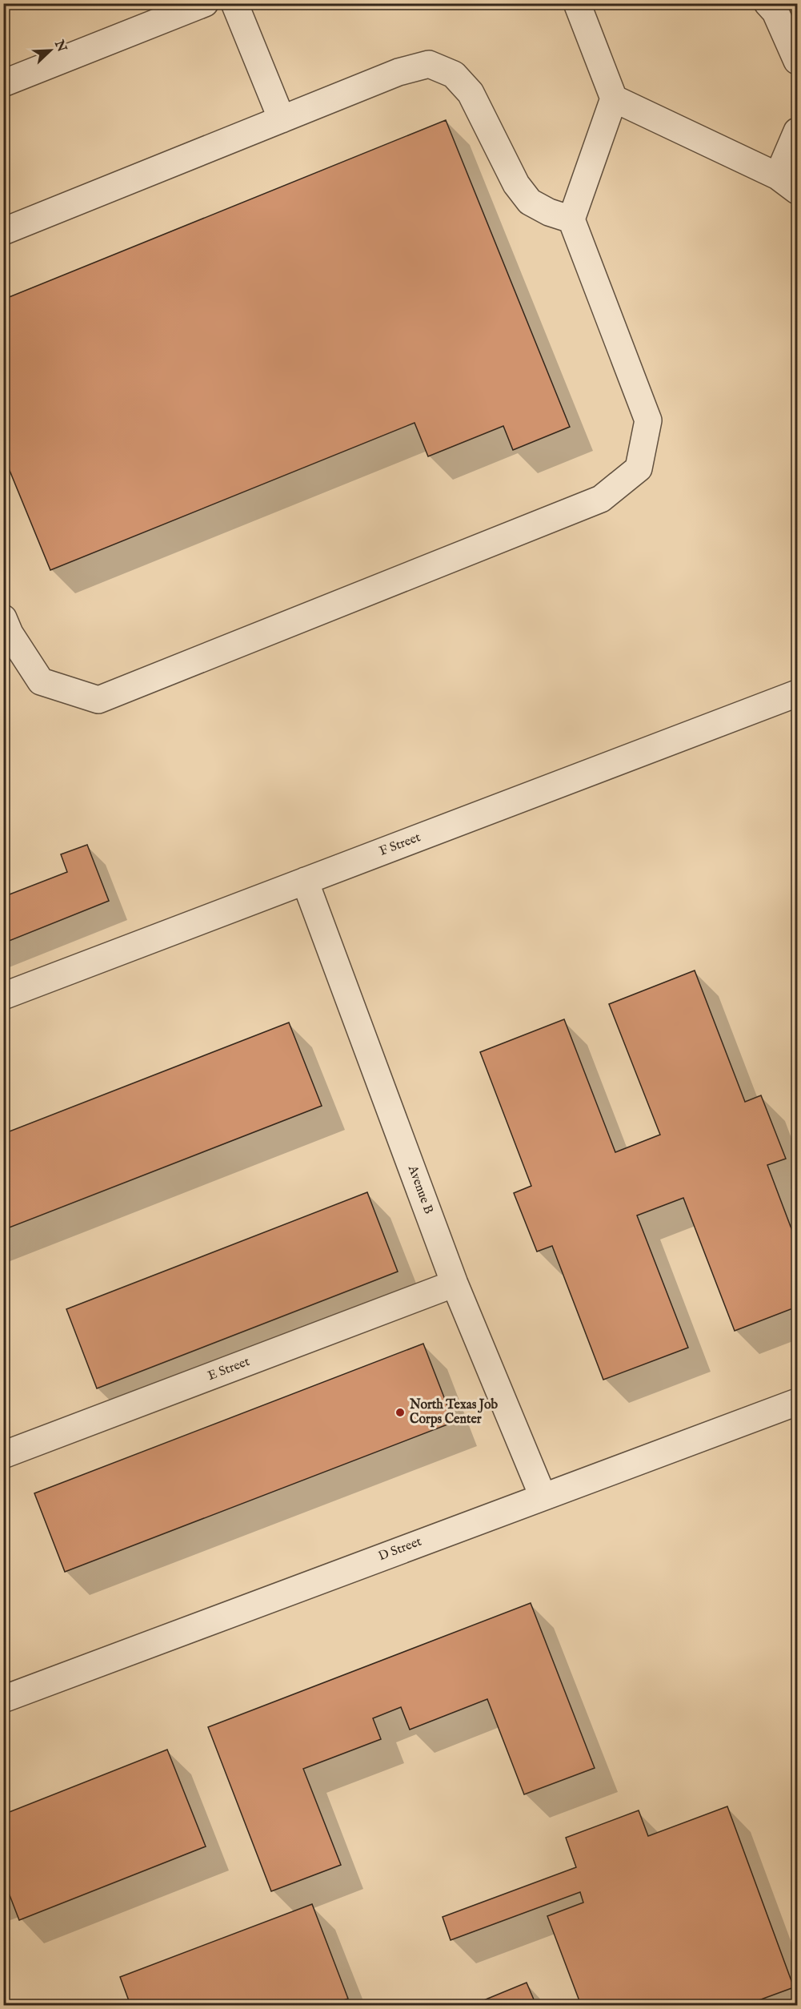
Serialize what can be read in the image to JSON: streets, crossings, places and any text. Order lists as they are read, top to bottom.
{
  "streets": {
    "street": [
      "F Street",
      "Avenue B",
      "E Street",
      "D Street"
    ]
  },
  "crossings": [
    ["F Street", "Avenue B"],
    ["Avenue B", "E Street"],
    ["Avenue B", "D Street"]
  ],
  "places": ["North Texas Job Corps Center"],
  "north": "top right"
}
